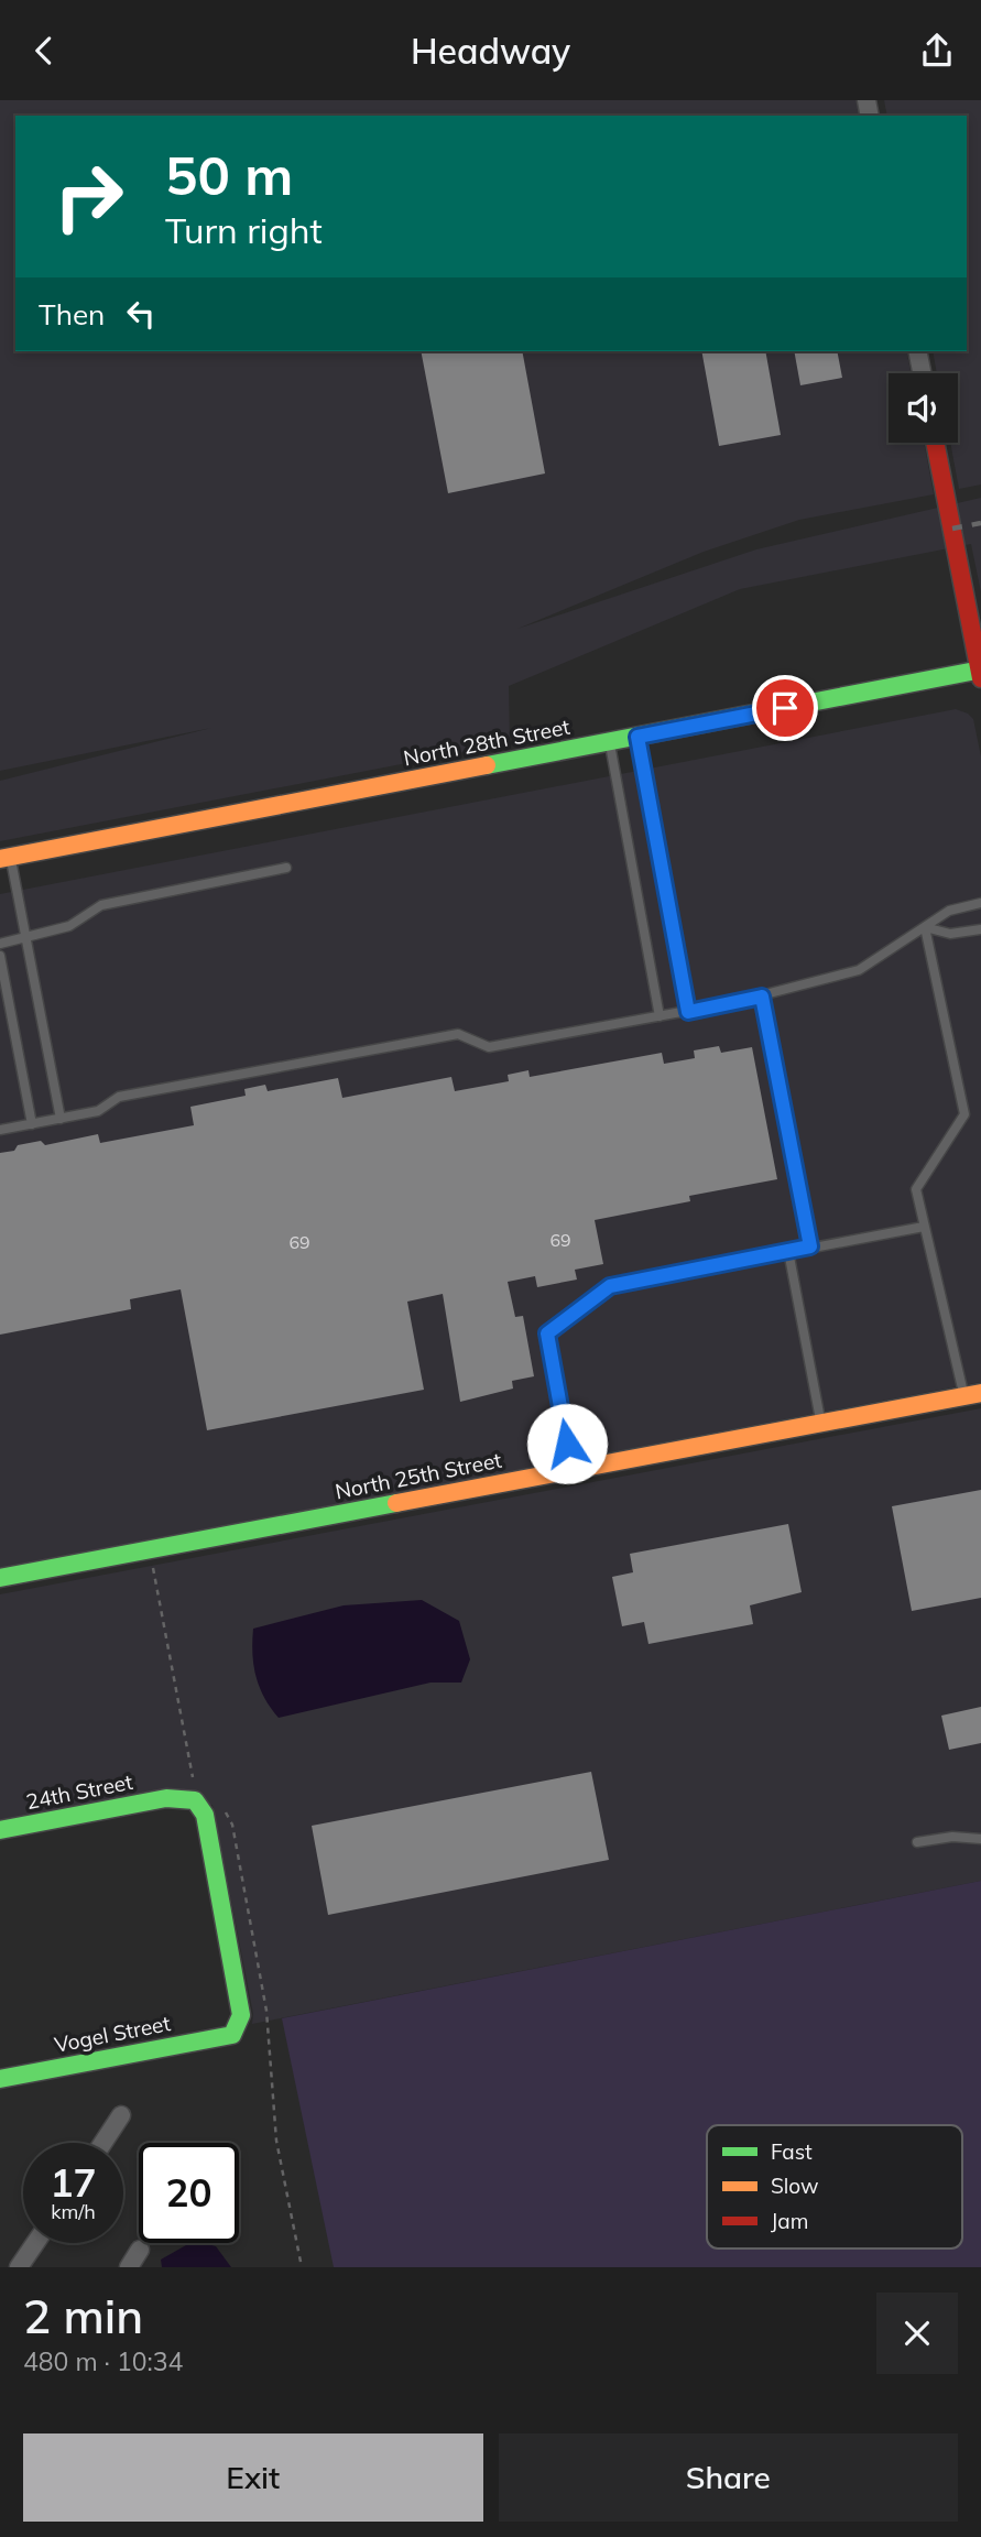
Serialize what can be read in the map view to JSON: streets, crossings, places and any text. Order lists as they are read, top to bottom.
{
  "streets": {
    "street": [
      "North 28th Street",
      "North 25th Street",
      "24th Street",
      "Vogel Street"
    ]
  },
  "crossings": [
    ["24th Street", "Vogel Street"]
  ],
  "house_numbers": ["69", "69"],
  "legend": ["Fast", "Slow", "Jam"],
  "page": {
    "header": "Headway",
    "turn": ["50 m", "Turn right"],
    "then": "Then",
    "speed": "17 km/h",
    "limit": "20",
    "heading": ["2 min", "480 m · 10:34"],
    "buttons": ["Exit", "Share"]
  }
}
